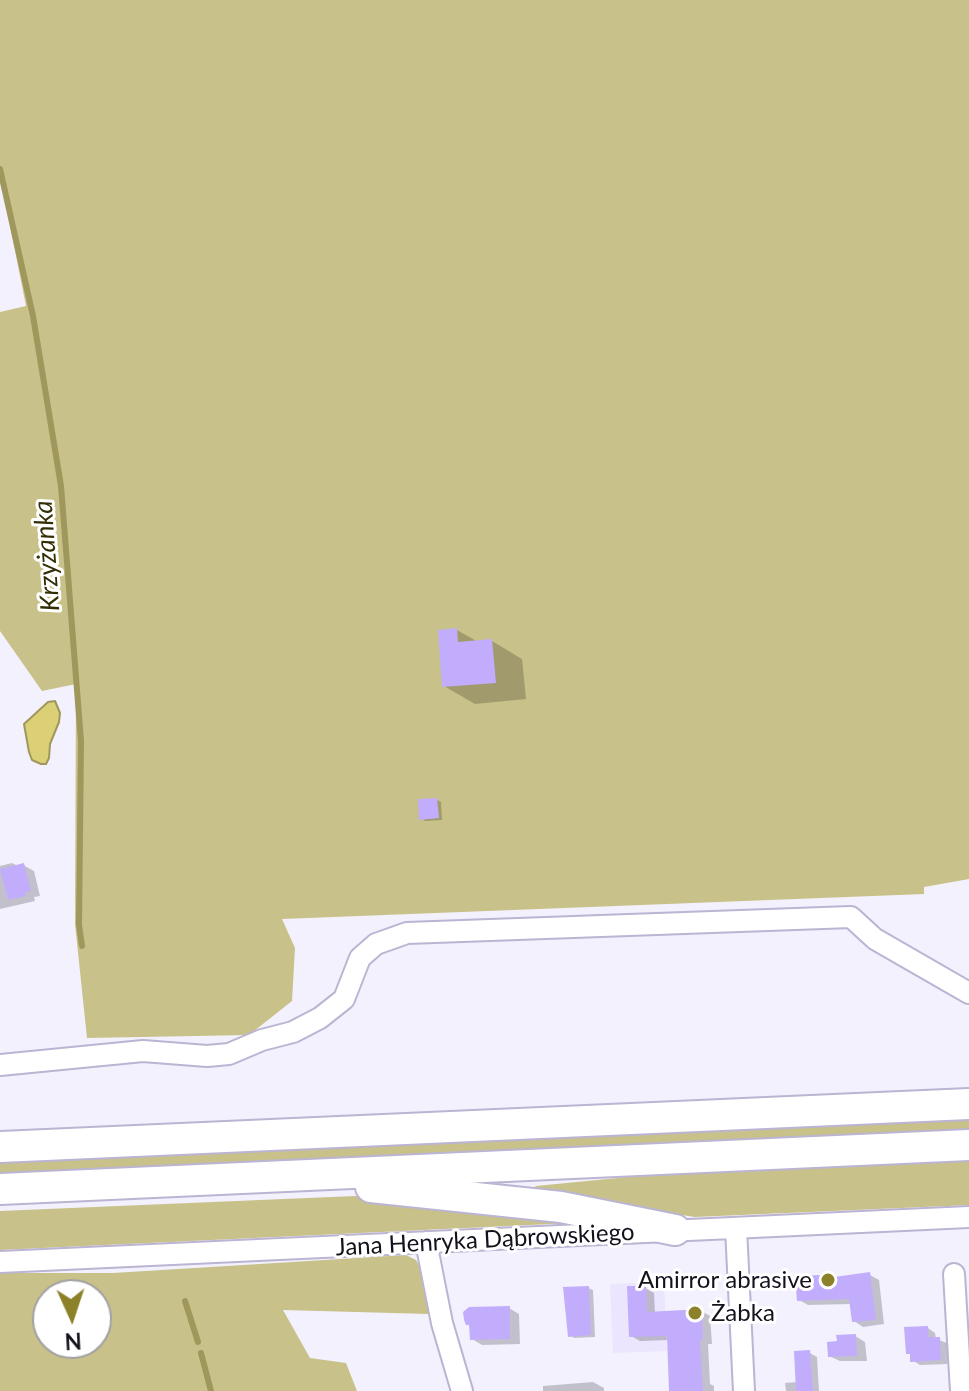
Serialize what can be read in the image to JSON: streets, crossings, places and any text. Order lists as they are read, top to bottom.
{
  "streets": {
    "street": ["Jana Henryka Dąbrowskiego"]
  },
  "water": ["Krzyżanka"],
  "places": ["Amirror abrasive", "Żabka"],
  "north": "bottom"
}
